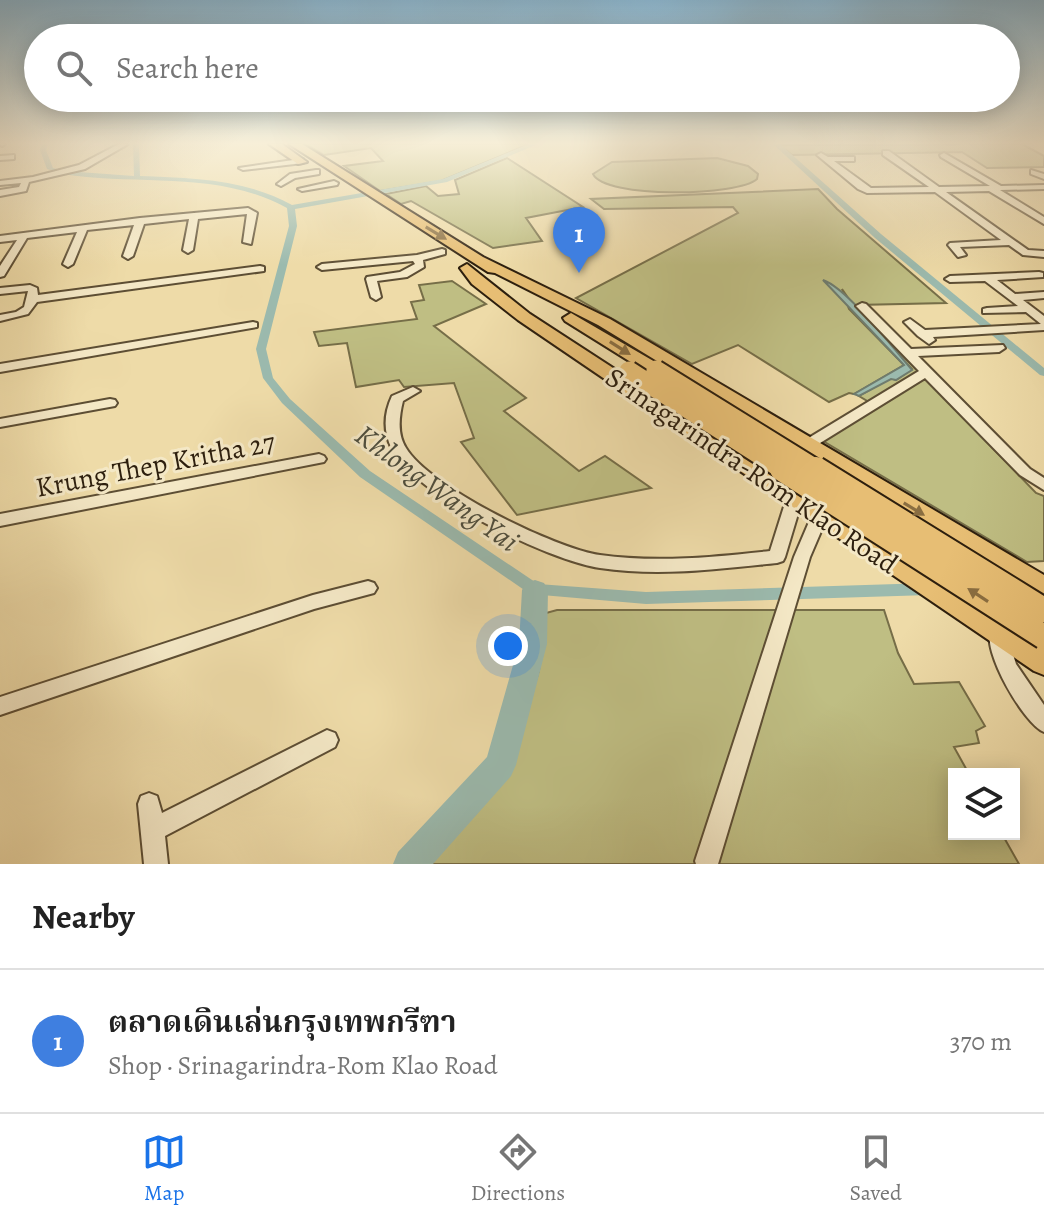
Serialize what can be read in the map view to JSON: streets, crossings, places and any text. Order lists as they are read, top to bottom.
{
  "streets": {
    "main road": ["Srinagarindra-Rom Klao Road"],
    "street": ["Krung Thep Kritha 27"]
  },
  "water": ["Khlong Wang Yai"],
  "page": {
    "search": "Search here",
    "pins": "1",
    "heading": "Nearby",
    "list": [
      {
        "mark": "1",
        "name": "ตลาดเดินเล่นกรุงเทพกรีฑา",
        "note": "Shop · Srinagarindra-Rom Klao Road",
        "value": "370 m"
      }
    ],
    "nav": ["Map", "Directions", "Saved"]
  }
}
